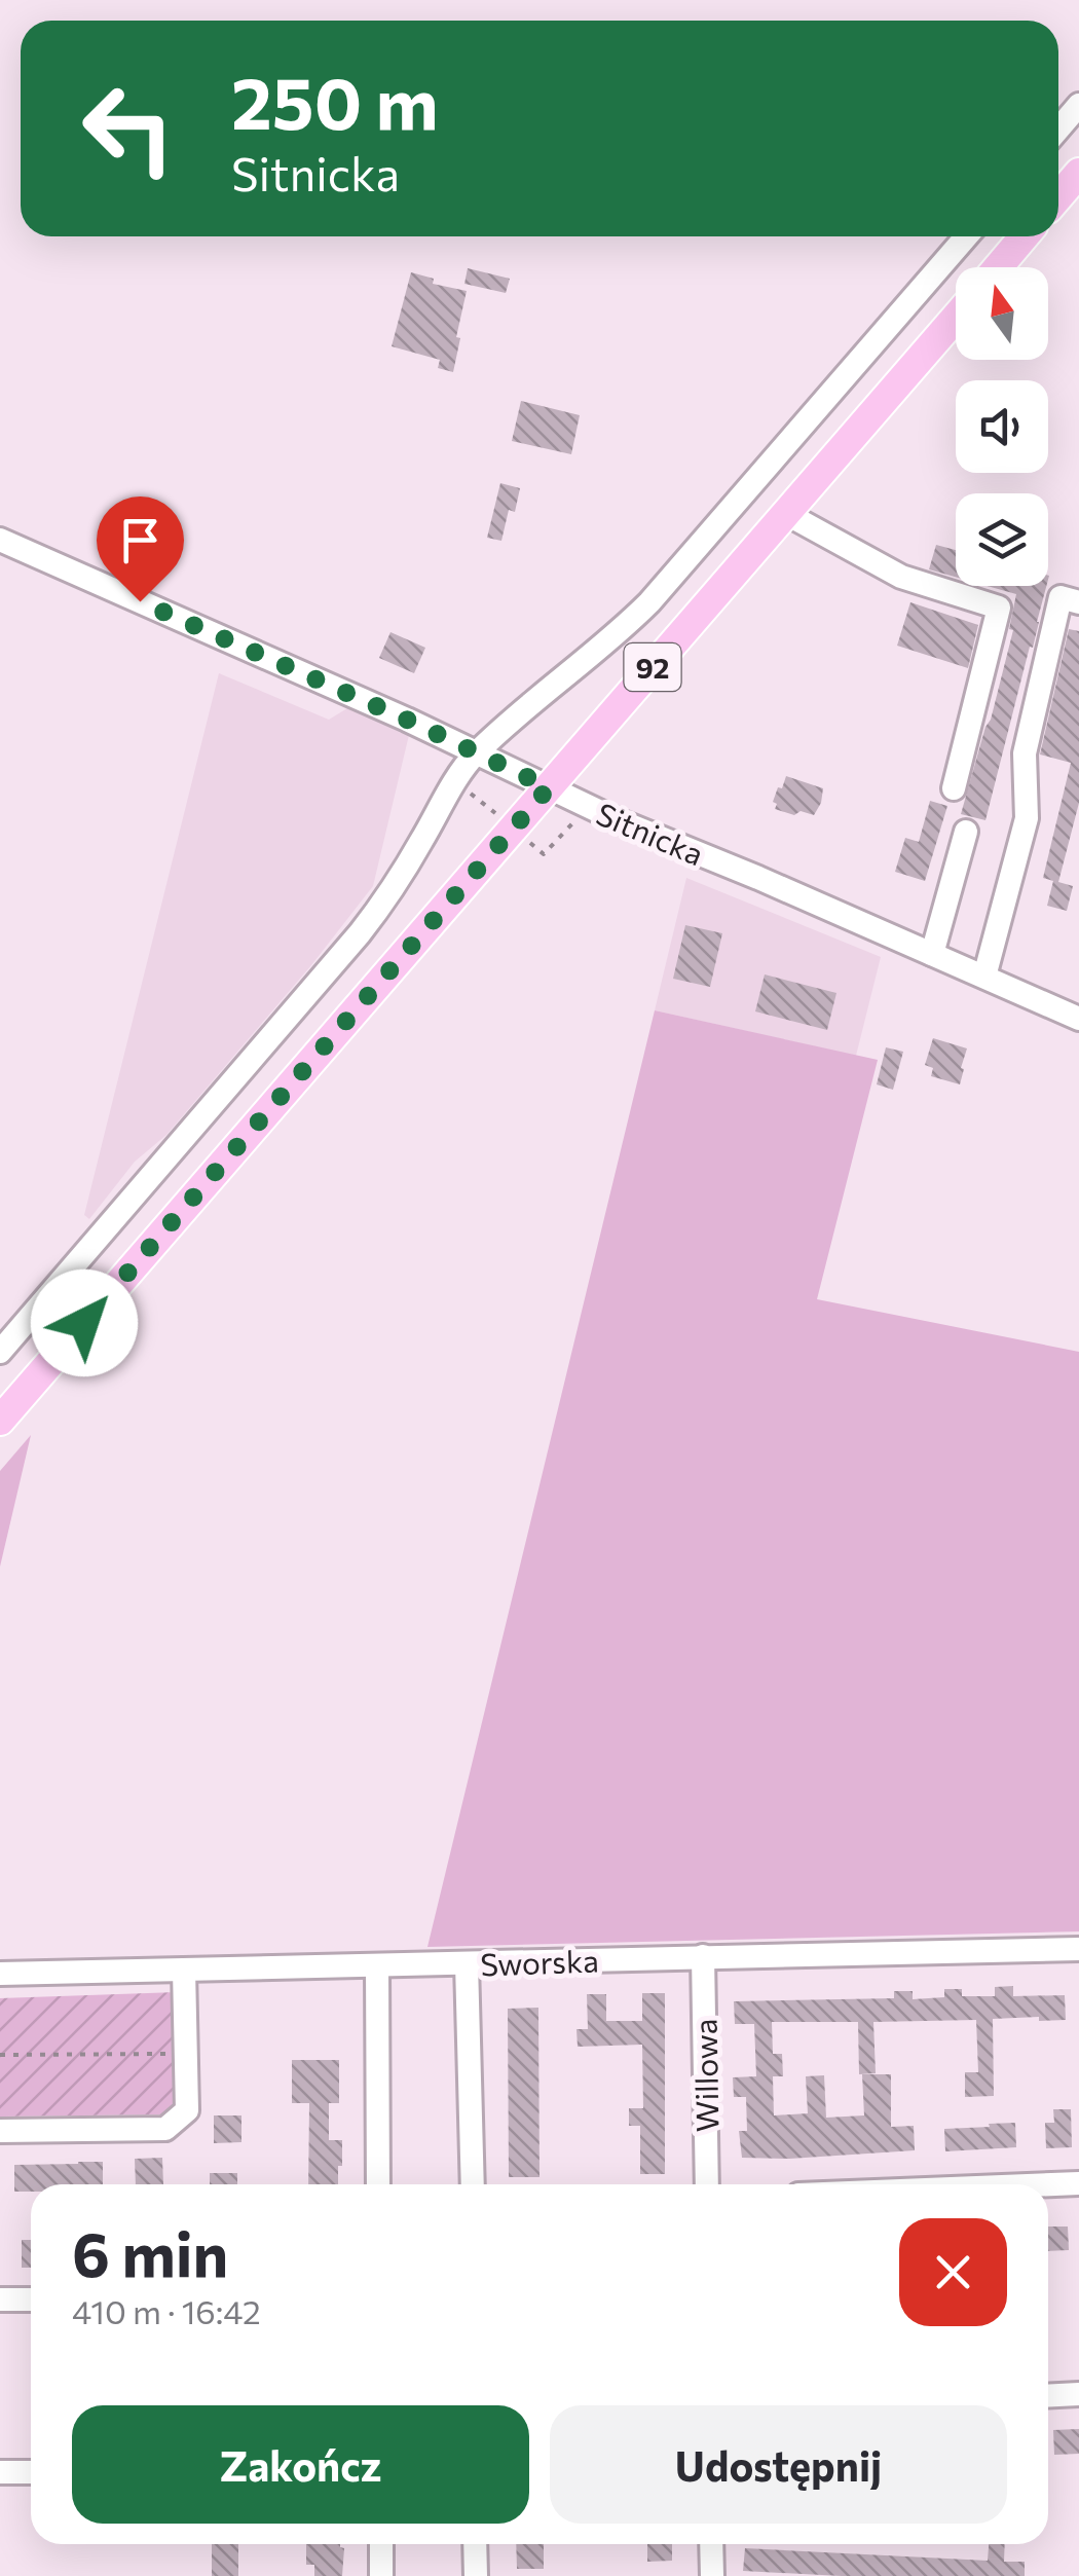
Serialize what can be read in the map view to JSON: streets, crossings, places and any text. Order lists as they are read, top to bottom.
{
  "streets": {
    "main road": ["92"],
    "street": ["Sitnicka", "Sworska", "Willowa"]
  },
  "crossings": [
    ["92", "Sitnicka"],
    ["Sworska", "Willowa"]
  ],
  "north": "top",
  "page": {
    "turn": ["250 m", "Sitnicka"],
    "heading": ["6 min", "410 m · 16:42"],
    "buttons": ["Zakończ", "Udostępnij"]
  }
}
